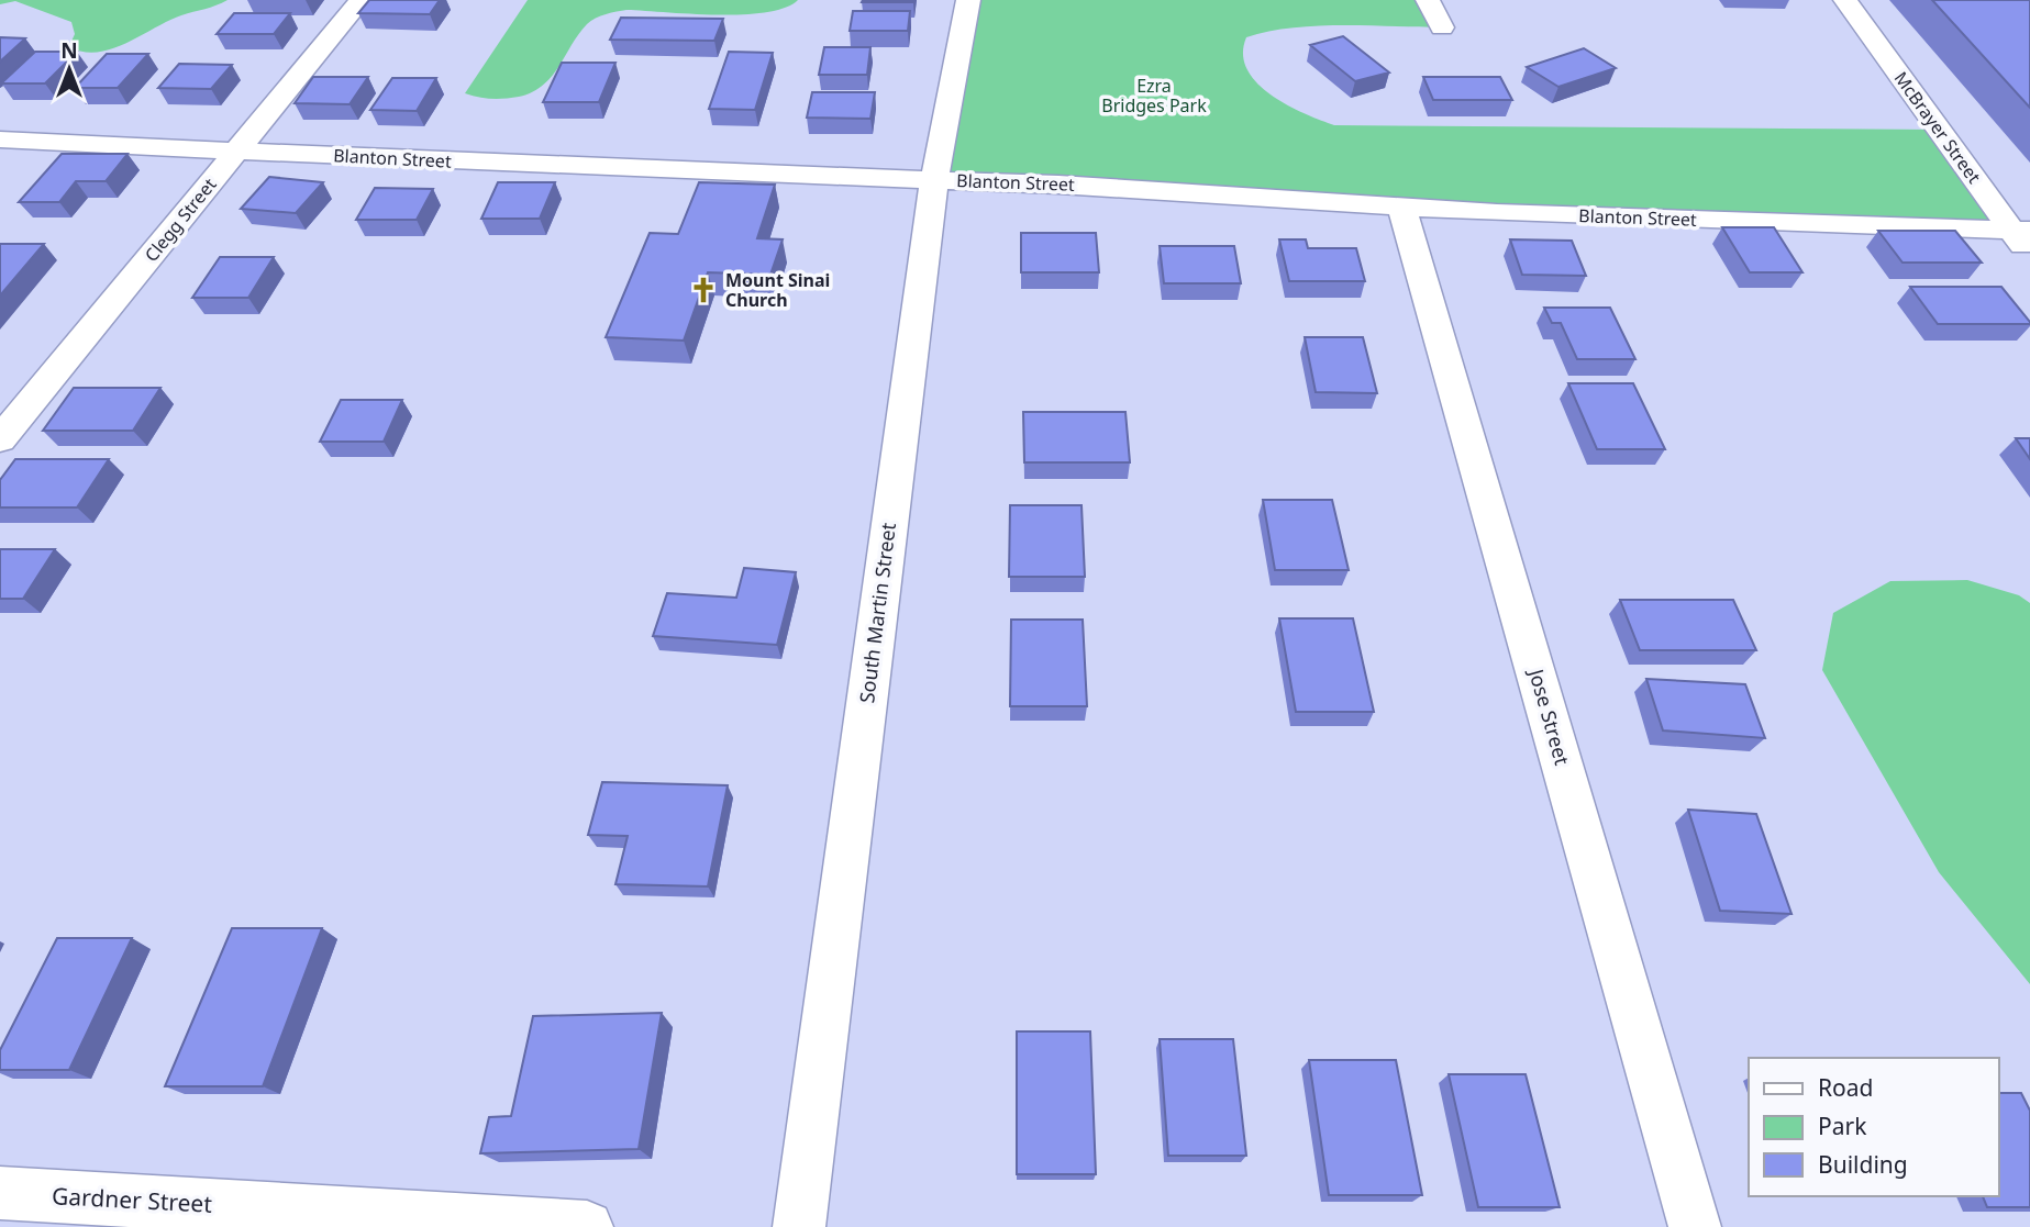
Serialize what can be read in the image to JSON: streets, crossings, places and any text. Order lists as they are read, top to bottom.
{
  "streets": {
    "street": [
      "McBrayer Street",
      "Blanton Street",
      "Clegg Street",
      "South Martin Street",
      "Jose Street",
      "Gardner Street"
    ]
  },
  "crossings": [
    ["McBrayer Street", "Blanton Street"],
    ["Blanton Street", "Clegg Street"],
    ["Blanton Street", "South Martin Street"],
    ["Blanton Street", "Jose Street"]
  ],
  "parks": ["Ezra Bridges Park"],
  "places": {
    "church": ["Mount Sinai Church"]
  },
  "legend": ["Road", "Park", "Building"],
  "north": "top"
}
